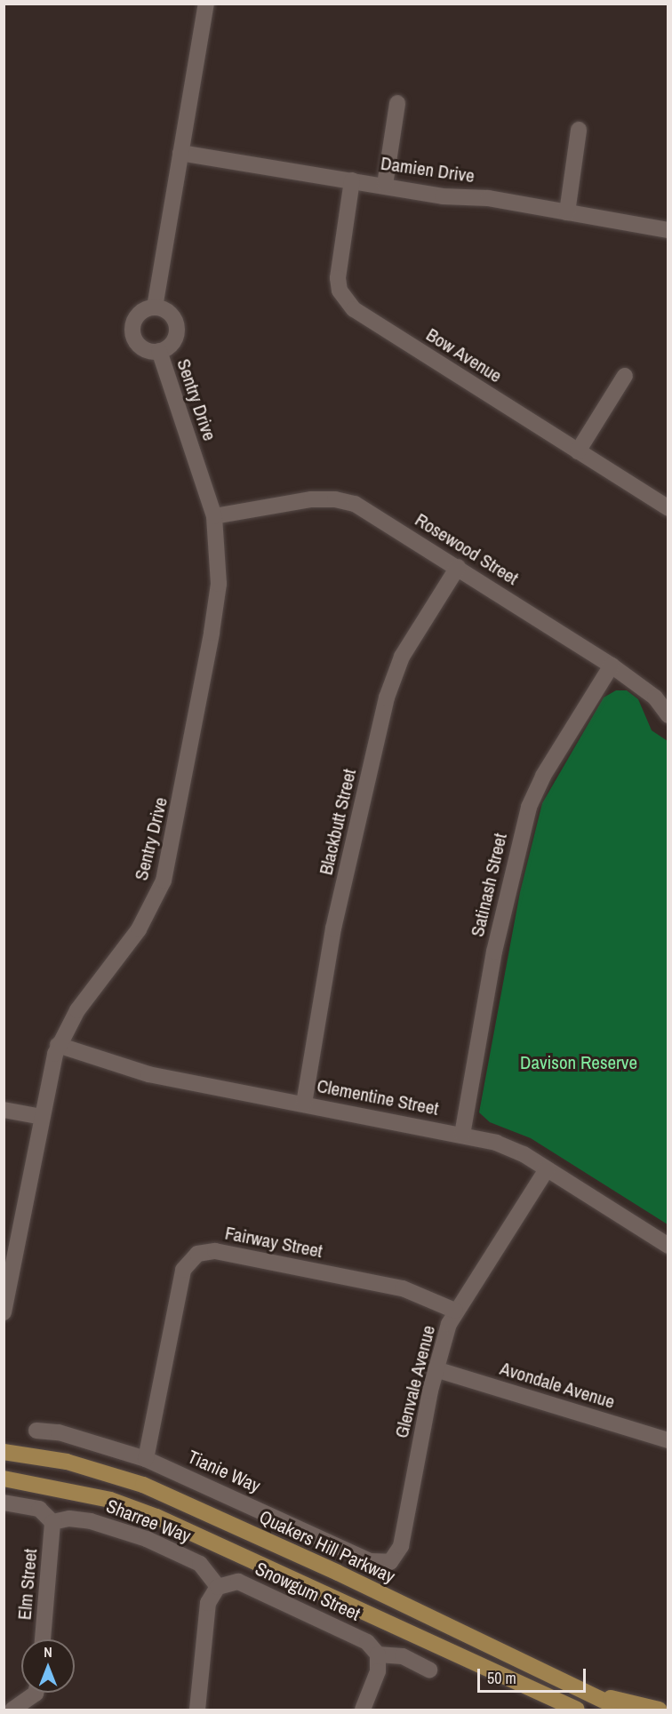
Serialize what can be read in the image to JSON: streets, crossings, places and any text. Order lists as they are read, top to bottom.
{
  "streets": {
    "main road": ["Quakers Hill Parkway"],
    "street": [
      "Damien Drive",
      "Bow Avenue",
      "Sentry Drive",
      "Rosewood Street",
      "Blackbutt Street",
      "Satinash Street",
      "Clementine Street",
      "Fairway Street",
      "Glenvale Avenue",
      "Avondale Avenue",
      "Tianie Way",
      "Sharree Way",
      "Elm Street",
      "Snowgum Street"
    ]
  },
  "crossings": [
    ["Damien Drive", "Bow Avenue"],
    ["Sentry Drive", "Rosewood Street"],
    ["Sentry Drive", "Clementine Street"],
    ["Rosewood Street", "Blackbutt Street"],
    ["Rosewood Street", "Satinash Street"],
    ["Blackbutt Street", "Clementine Street"],
    ["Satinash Street", "Clementine Street"],
    ["Clementine Street", "Glenvale Avenue"],
    ["Fairway Street", "Glenvale Avenue"],
    ["Fairway Street", "Tianie Way"],
    ["Glenvale Avenue", "Avondale Avenue"],
    ["Glenvale Avenue", "Tianie Way"],
    ["Sharree Way", "Elm Street"],
    ["Sharree Way", "Snowgum Street"]
  ],
  "parks": ["Davison Reserve"],
  "scale_bar": "50 m",
  "north": "top"
}
